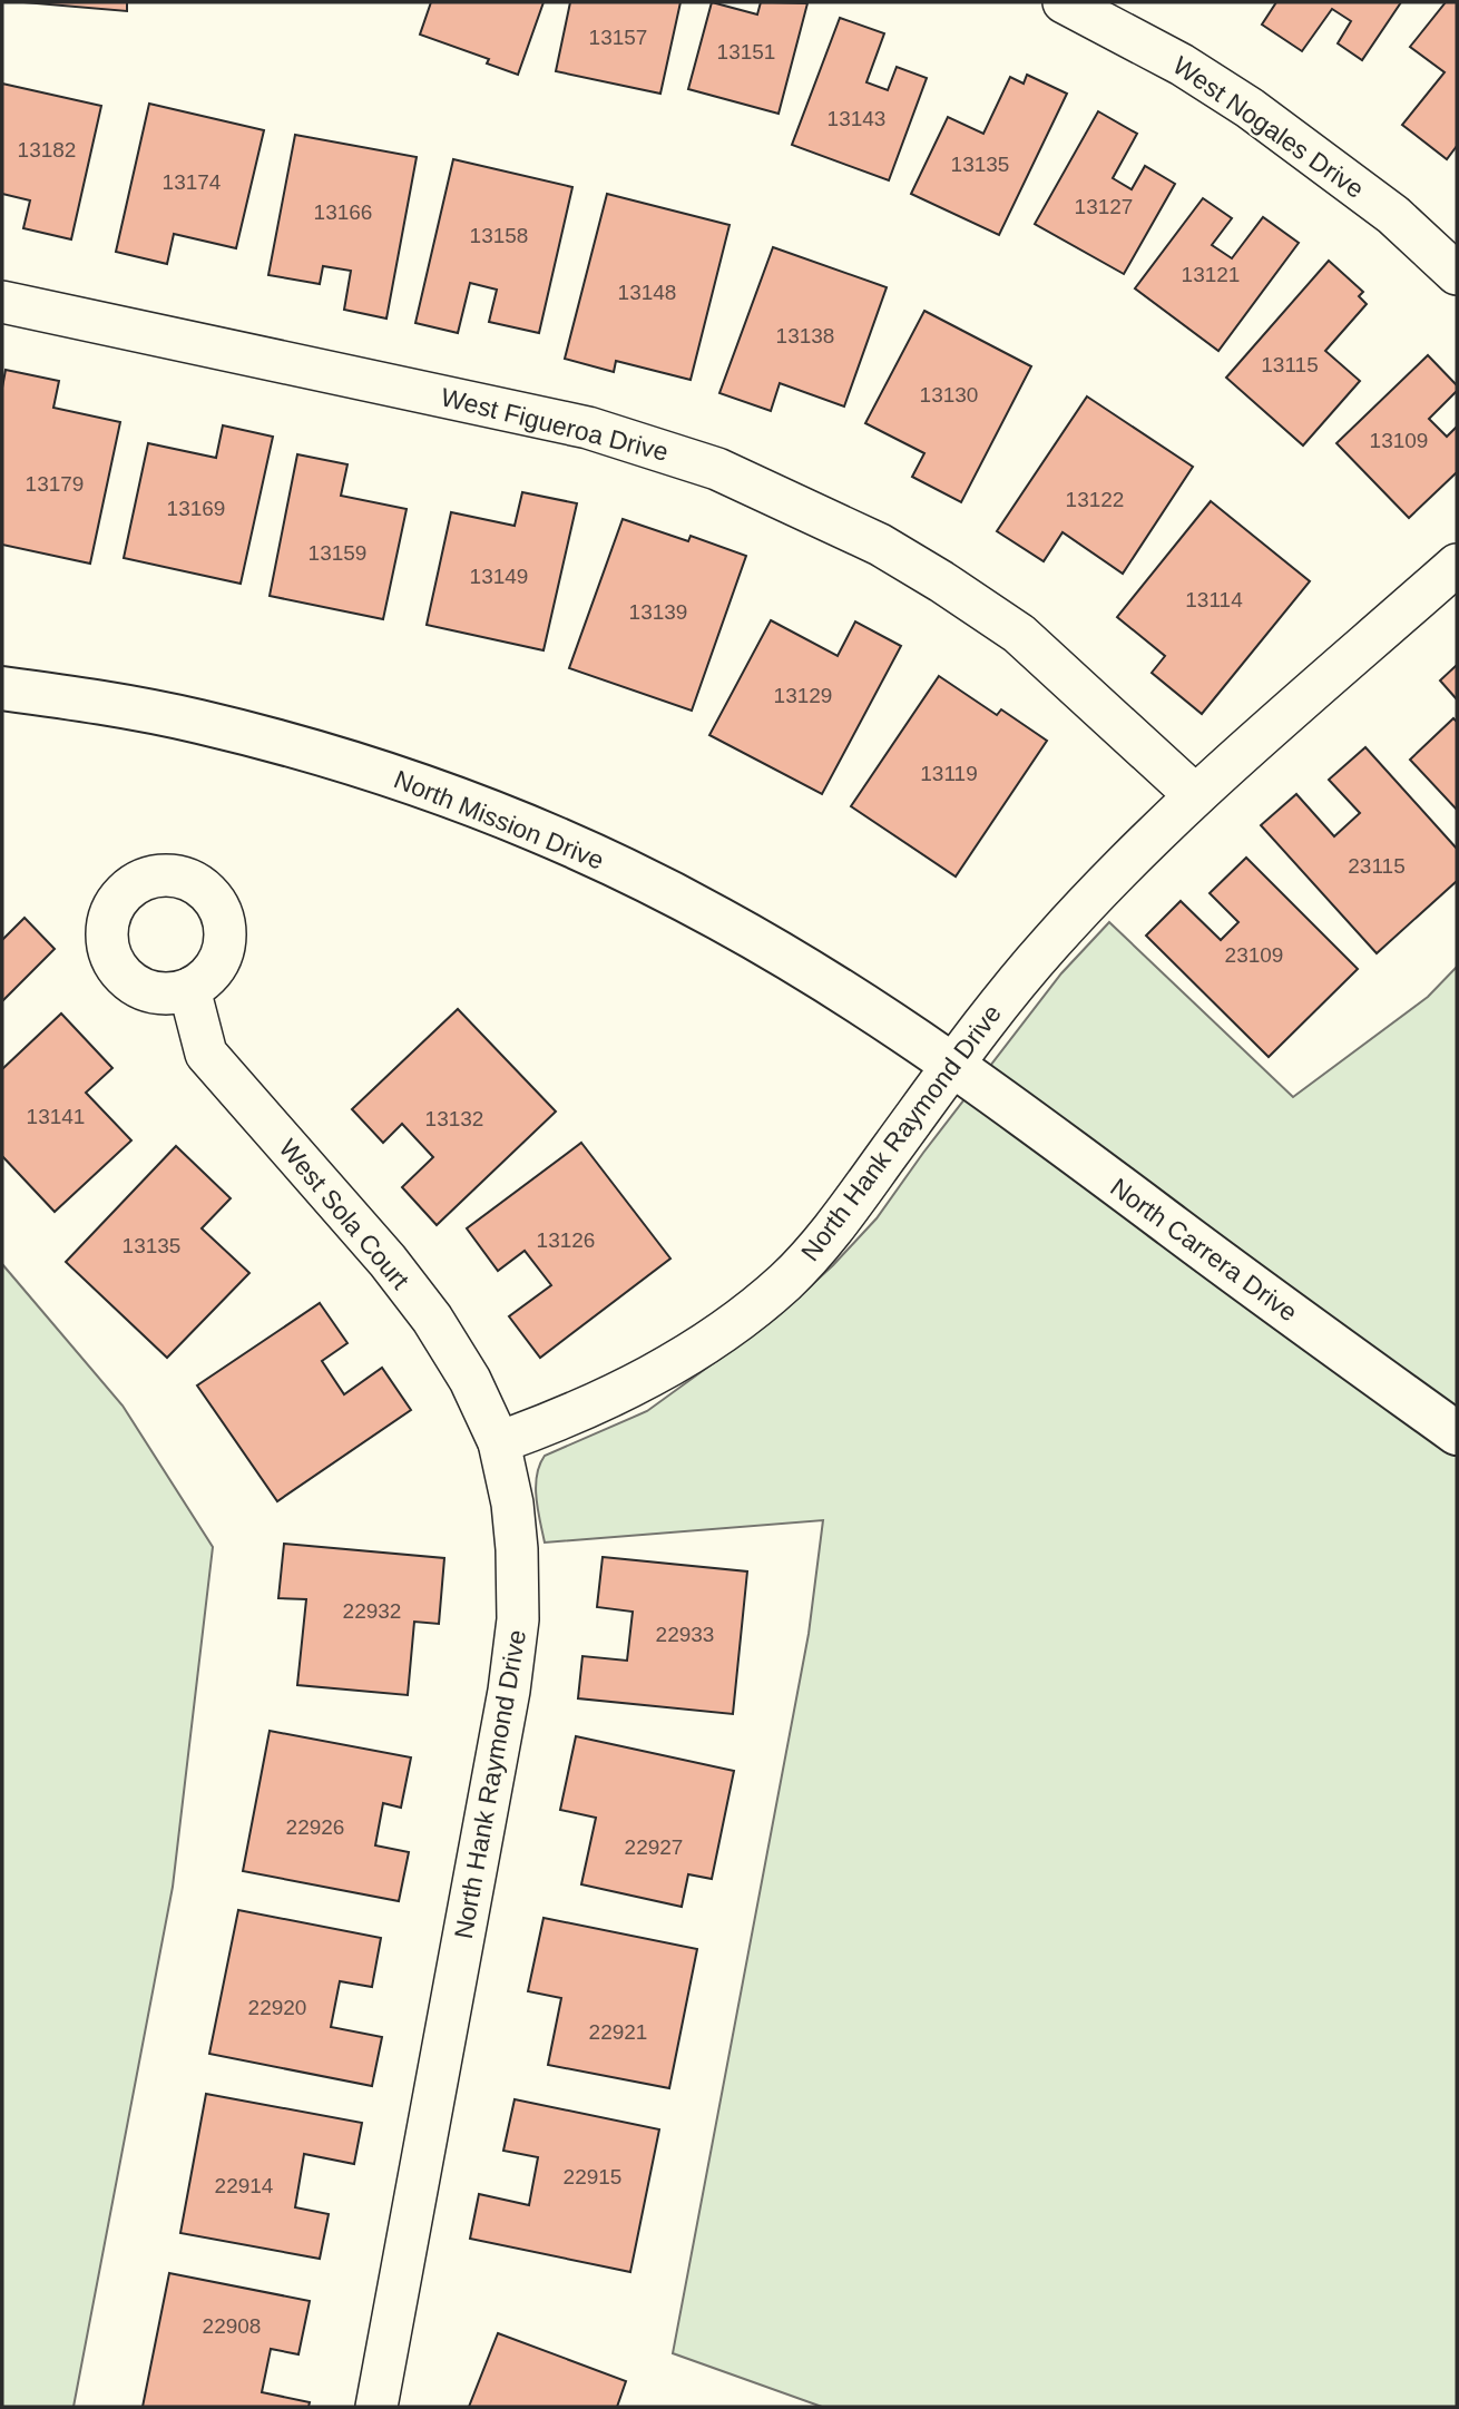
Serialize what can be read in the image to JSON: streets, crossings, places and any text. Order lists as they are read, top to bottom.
{
  "streets": {
    "street": [
      "West Nogales Drive",
      "West Figueroa Drive",
      "North Mission Drive",
      "North Hank Raymond Drive",
      "West Sola Court",
      "North Carrera Drive"
    ]
  },
  "crossings": [
    ["West Figueroa Drive", "North Hank Raymond Drive"],
    ["North Mission Drive", "North Hank Raymond Drive"],
    ["North Mission Drive", "North Carrera Drive"],
    ["North Hank Raymond Drive", "West Sola Court"],
    ["North Hank Raymond Drive", "North Carrera Drive"]
  ],
  "house_numbers": [
    "13157",
    "13151",
    "13143",
    "13182",
    "13135",
    "13174",
    "13127",
    "13166",
    "13158",
    "13121",
    "13148",
    "13138",
    "13115",
    "13130",
    "13109",
    "13179",
    "13122",
    "13169",
    "13159",
    "13149",
    "13114",
    "13139",
    "13129",
    "13119",
    "23115",
    "23109",
    "13141",
    "13132",
    "13126",
    "13135",
    "22932",
    "22933",
    "22926",
    "22927",
    "22920",
    "22921",
    "22915",
    "22914",
    "22908"
  ]
}
